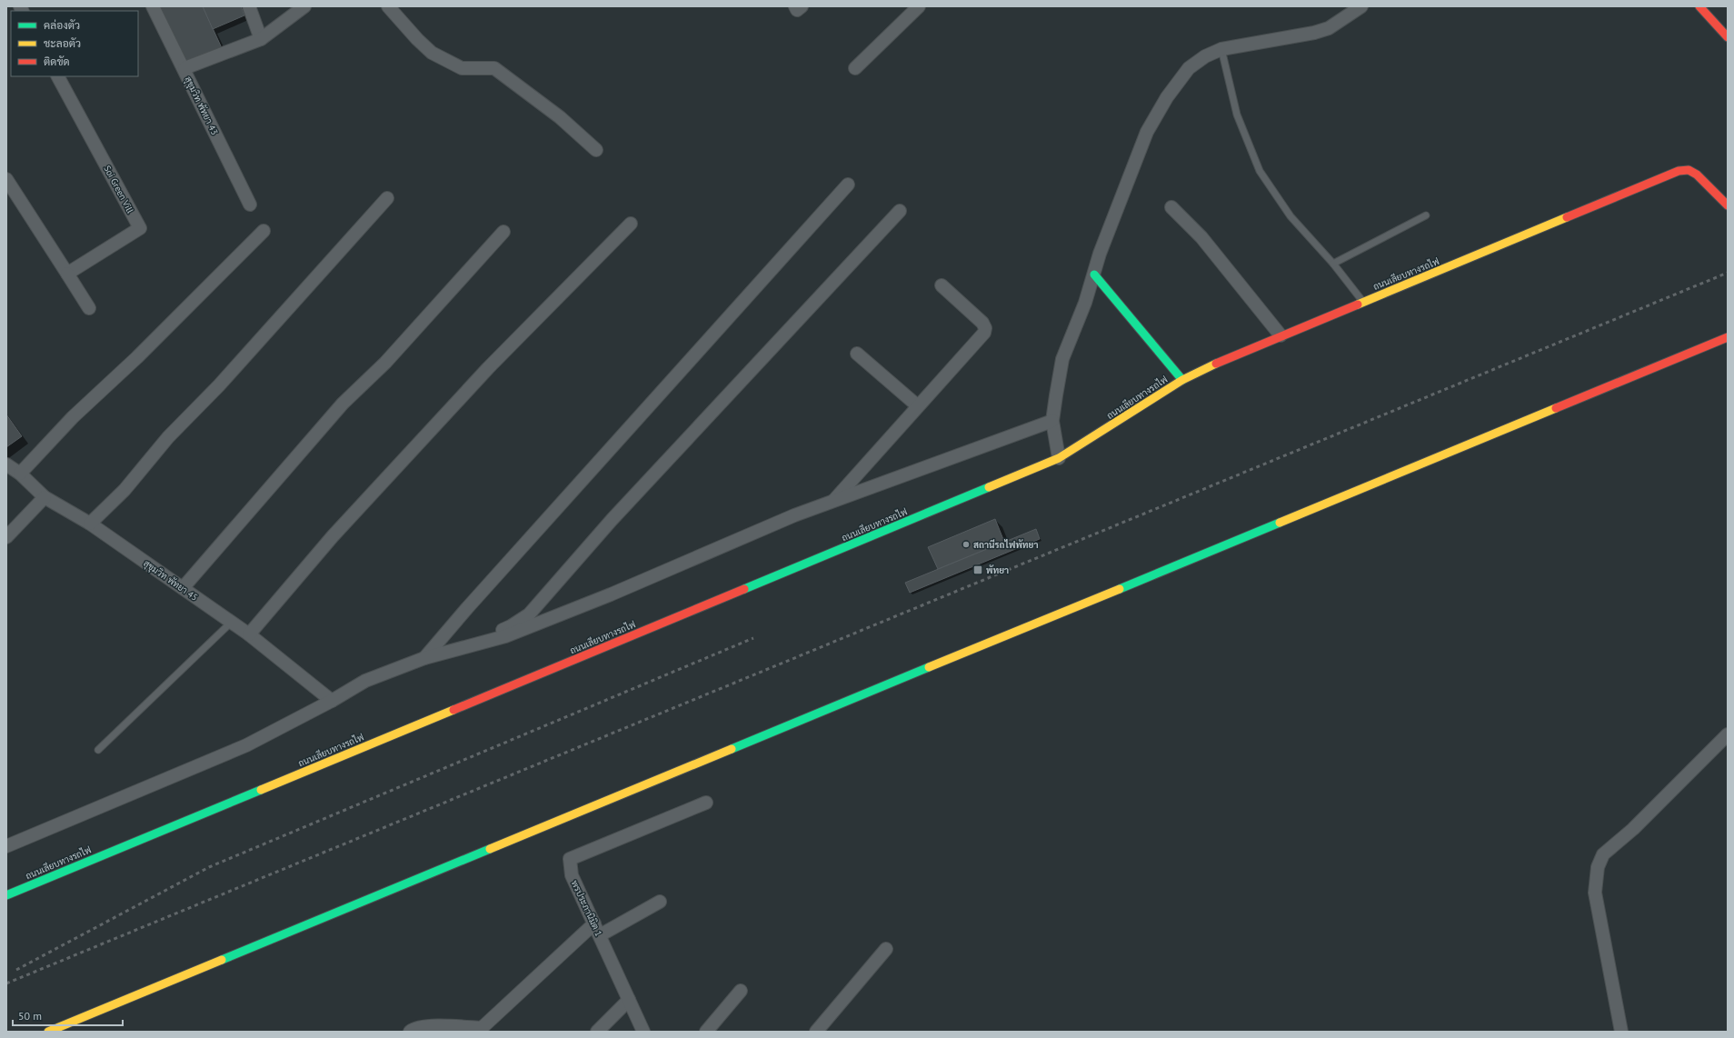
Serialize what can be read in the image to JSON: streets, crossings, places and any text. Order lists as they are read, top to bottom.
{
  "streets": {
    "main road": ["ถนนเลียบทางรถไฟ"],
    "street": [
      "สุขุมวิท พัทยา 43",
      "Soi Green Vill",
      "สุขุมวิท พัทยา 45",
      "พรประภานิมิต 1"
    ]
  },
  "places": {
    "other": ["สถานีรถไฟพัทยา"],
    "transit": ["พัทยา"]
  },
  "legend": ["คล่องตัว", "ชะลอตัว", "ติดขัด"],
  "scale_bar": "50 m"
}
